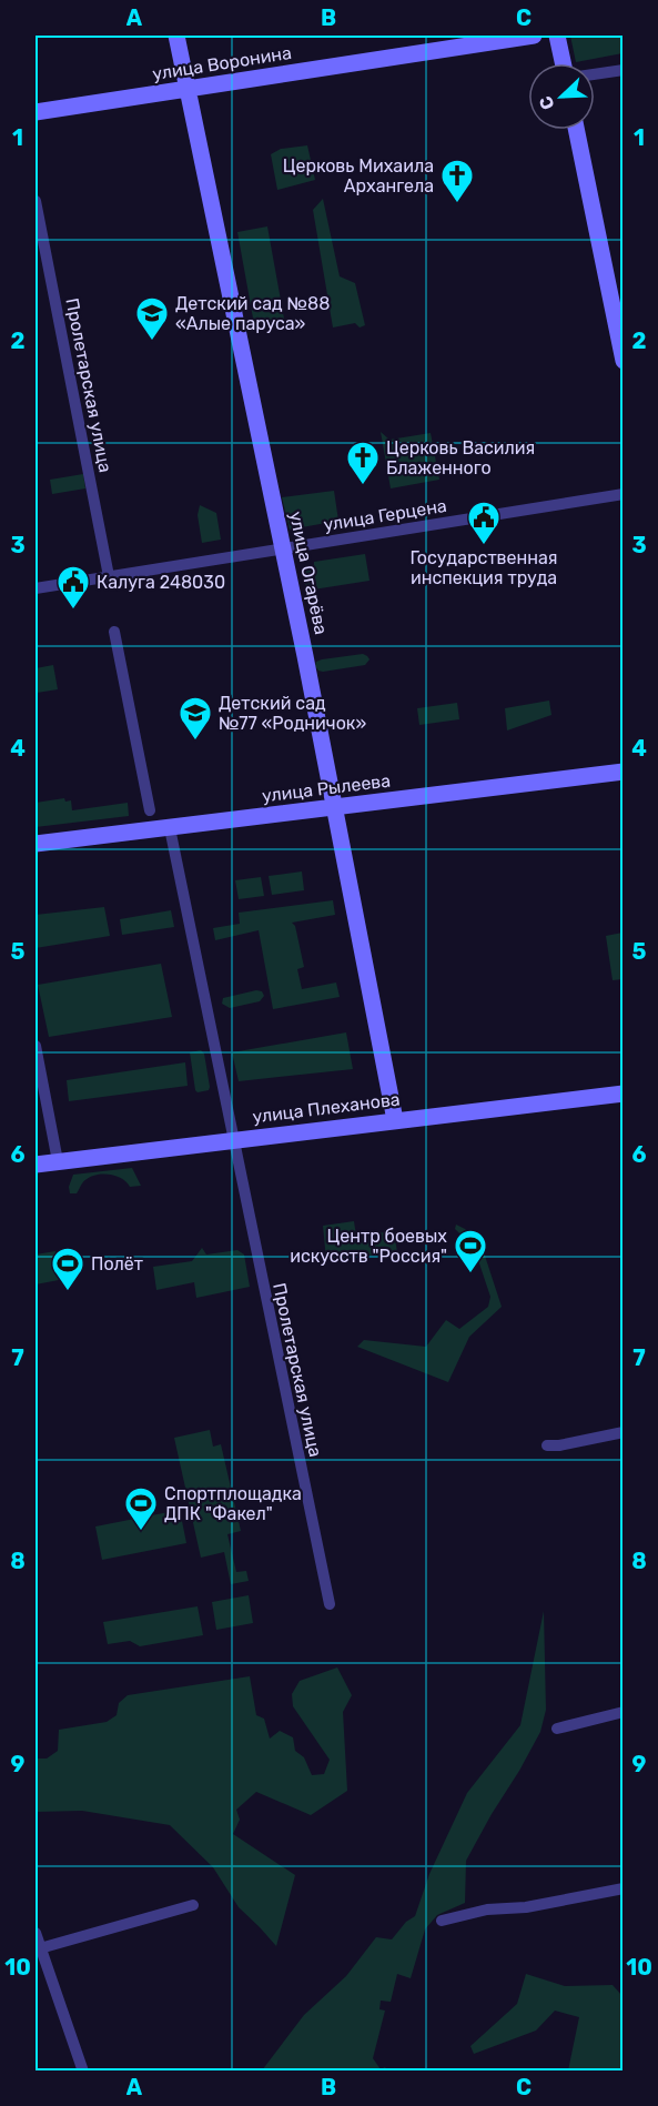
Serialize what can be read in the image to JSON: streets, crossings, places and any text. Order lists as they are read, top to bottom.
{
  "streets": {
    "street": [
      "улица Воронина",
      "Пролетарская улица",
      "улица Герцена",
      "улица Огарёва",
      "улица Рылеева",
      "улица Плеханова"
    ]
  },
  "crossings": [
    ["улица Воронина", "улица Огарёва"],
    ["Пролетарская улица", "улица Герцена"],
    ["Пролетарская улица", "улица Рылеева"],
    ["Пролетарская улица", "улица Плеханова"],
    ["улица Герцена", "улица Огарёва"],
    ["улица Огарёва", "улица Рылеева"],
    ["улица Огарёва", "улица Плеханова"]
  ],
  "places": {
    "church": ["Церковь Михаила Архангела", "Церковь Василия Блаженного"],
    "school or university": ["Детский сад №88 «Алые паруса»", "Детский сад №77 «Родничок»"],
    "public building": ["Государственная инспекция труда", "Калуга 248030"],
    "sports": ["Центр боевых искусств \"Россия\"", "Полёт", "Спортплощадка ДПК \"Факел\""]
  },
  "north": "bottom left",
  "grid": {
    "columns": ["A", "B", "C"],
    "rows": [
      "1",
      "2",
      "3",
      "4",
      "5",
      "6",
      "7",
      "8",
      "9",
      "10"
    ]
  }
}
